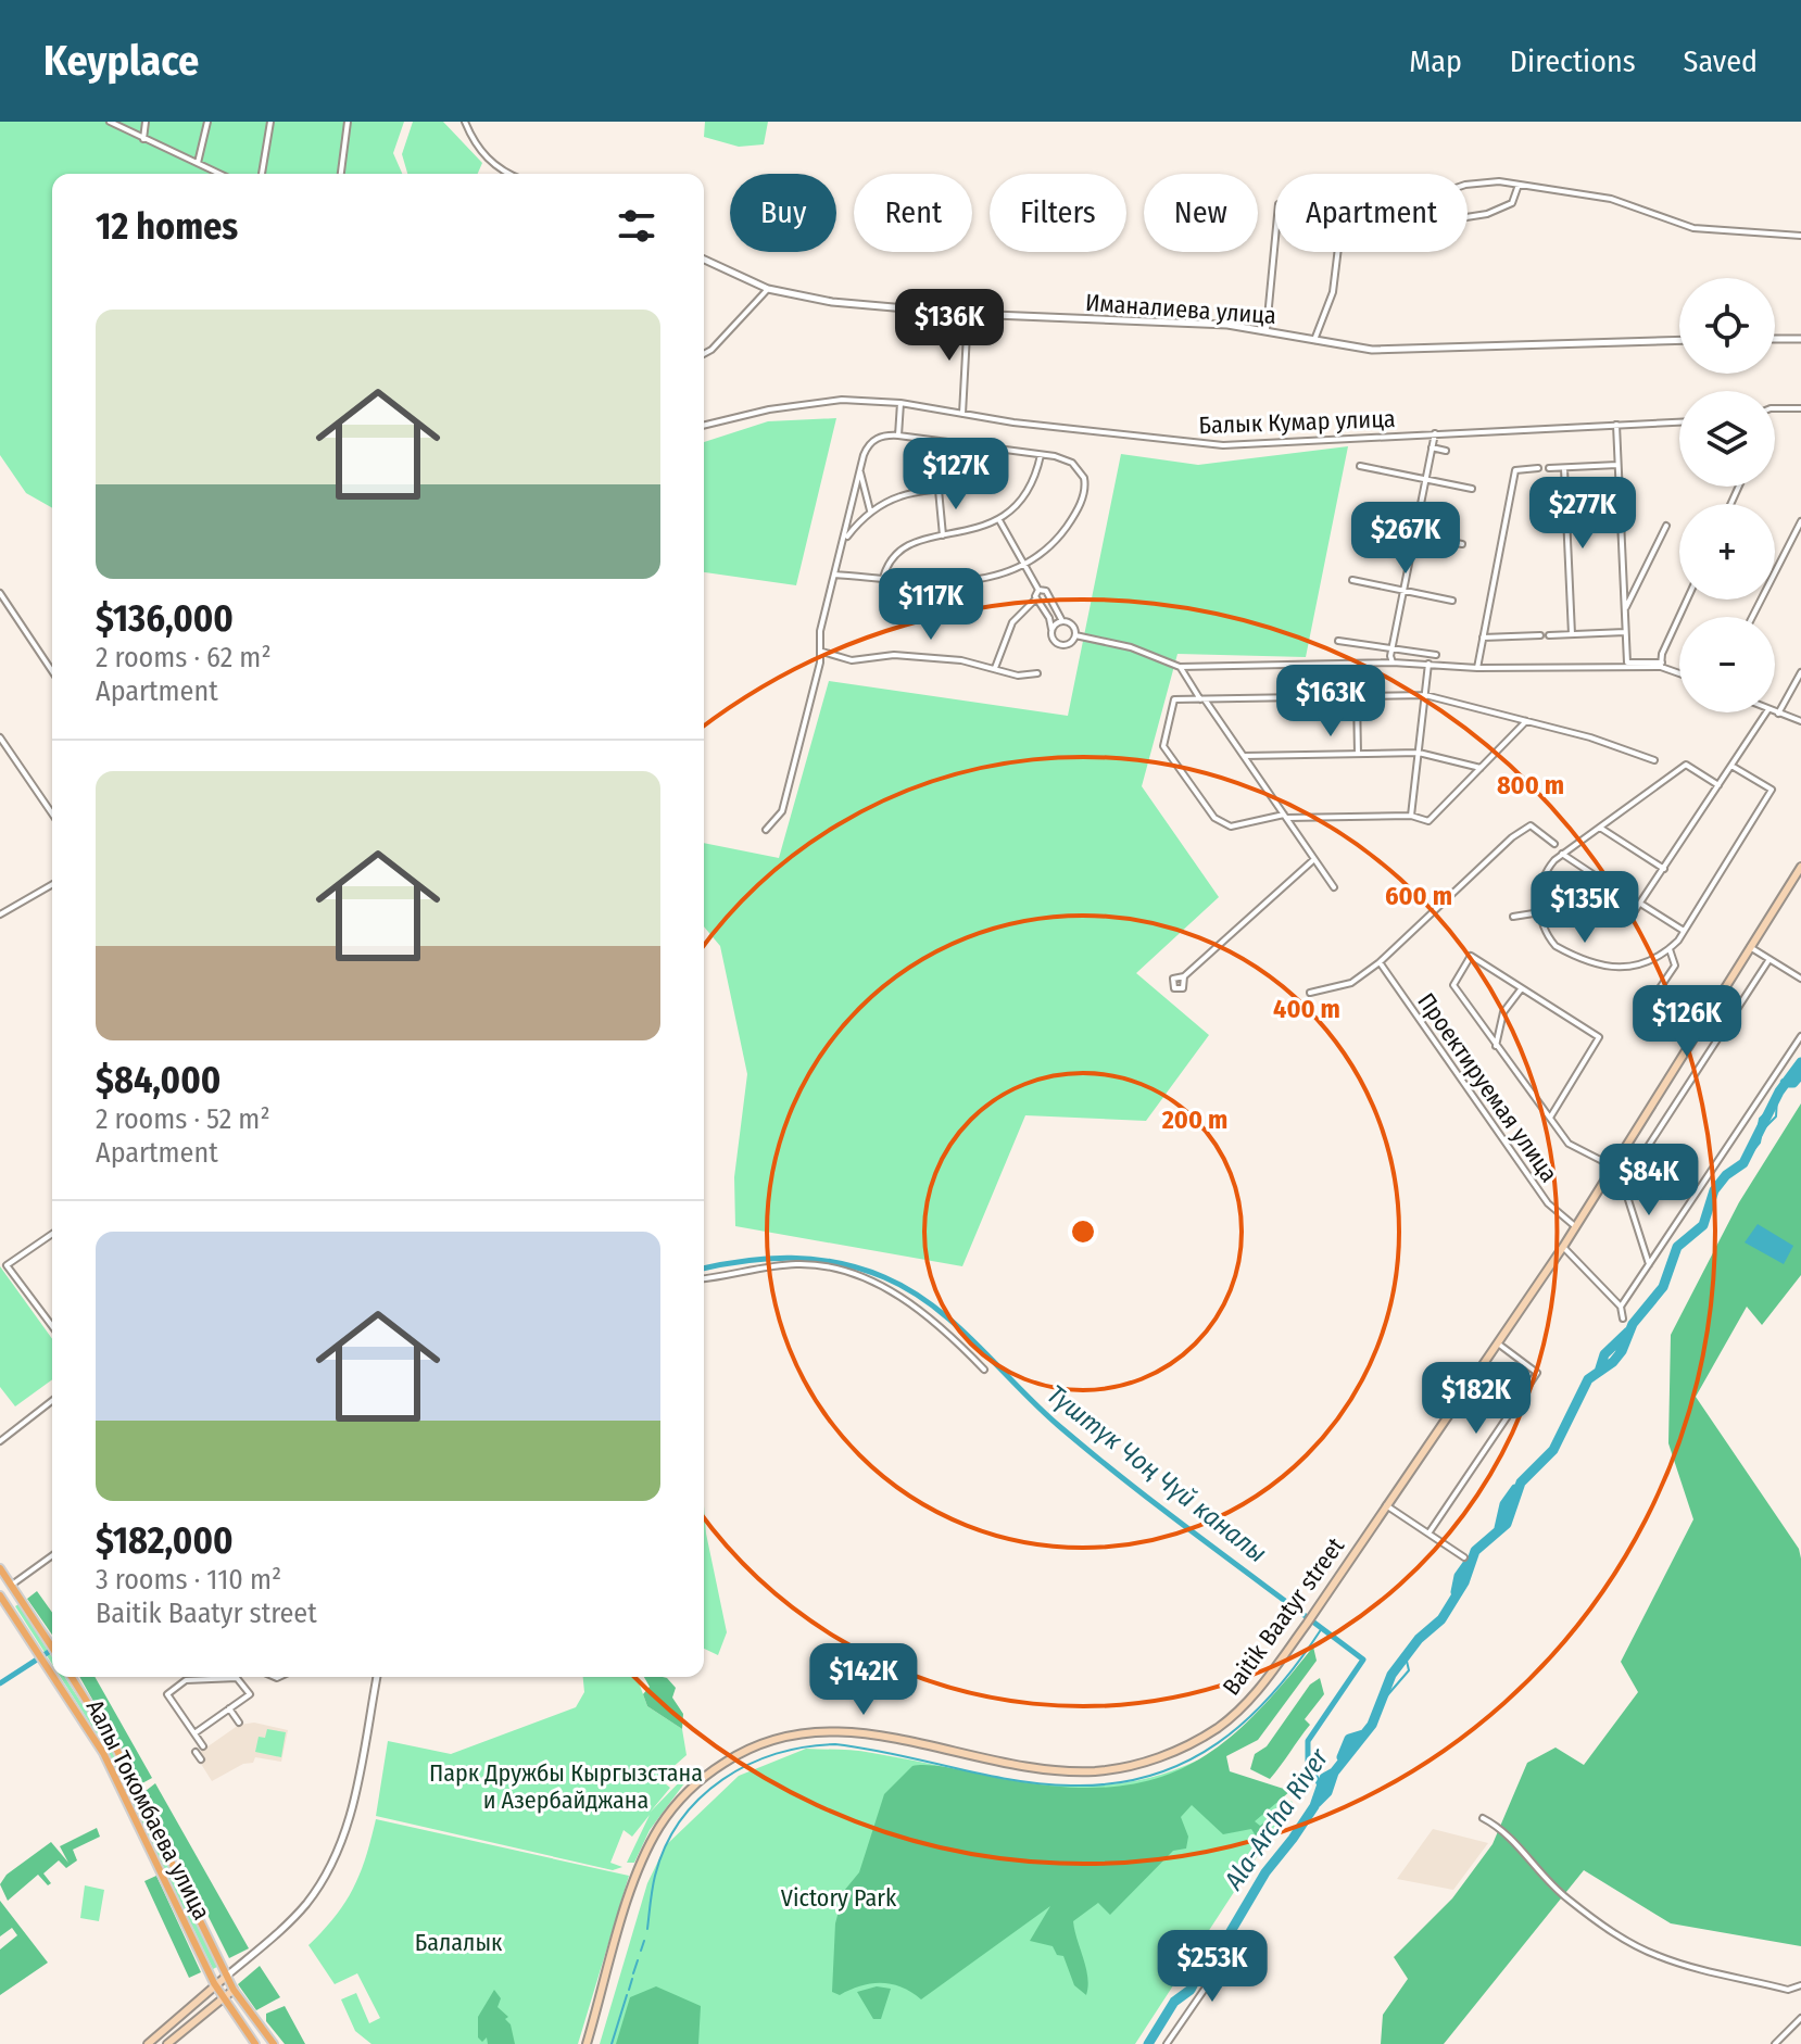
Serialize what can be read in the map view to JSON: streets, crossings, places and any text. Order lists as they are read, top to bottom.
{
  "streets": {
    "main road": ["Baitik Baatyr street", "Аалы Токомбаева улица"],
    "street": ["Иманалиева улица", "Балык Кумар улица", "Проектируемая улица"]
  },
  "crossings": [
    ["Проектируемая улица", "Baitik Baatyr street"]
  ],
  "water": ["Түштүк Чоң Чүй каналы", "Ala-Archa River"],
  "parks": ["Парк Дружбы Кыргызстана и Азербайджана", "Victory Park", "Балалык"],
  "page": {
    "header": "Keyplace",
    "nav": ["Map", "Directions", "Saved"],
    "chip": [
      "Buy",
      "Rent",
      "Filters",
      "New",
      "Apartment"
    ],
    "heading": "12 homes",
    "map_buttons": ["+", "−"],
    "list": [
      {
        "name": "$136,000",
        "note": "2 rooms · 62 m² · Apartment"
      },
      {
        "name": "$84,000",
        "note": "2 rooms · 52 m² · Apartment"
      },
      {
        "name": "$182,000",
        "note": "3 rooms · 110 m² · Baitik Baatyr street"
      }
    ],
    "price": [
      "$136K",
      "$127K",
      "$277K",
      "$267K",
      "$117K",
      "$163K",
      "$135K",
      "$126K",
      "$84K",
      "$182K",
      "$142K",
      "$253K"
    ]
  },
  "rings": [
    "800 m",
    "600 m",
    "400 m",
    "200 m"
  ]
}
